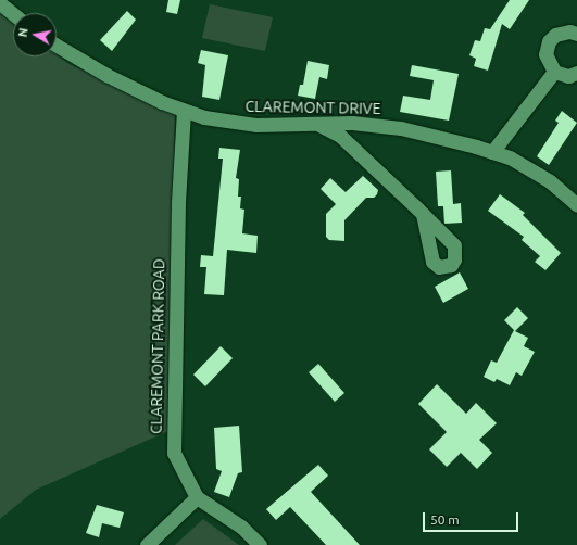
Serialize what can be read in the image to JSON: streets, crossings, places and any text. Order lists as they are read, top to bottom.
{
  "streets": {
    "street": ["CLAREMONT DRIVE", "CLAREMONT PARK ROAD"]
  },
  "crossings": [
    ["CLAREMONT DRIVE", "CLAREMONT PARK ROAD"]
  ],
  "scale_bar": "50 m",
  "north": "left"
}
